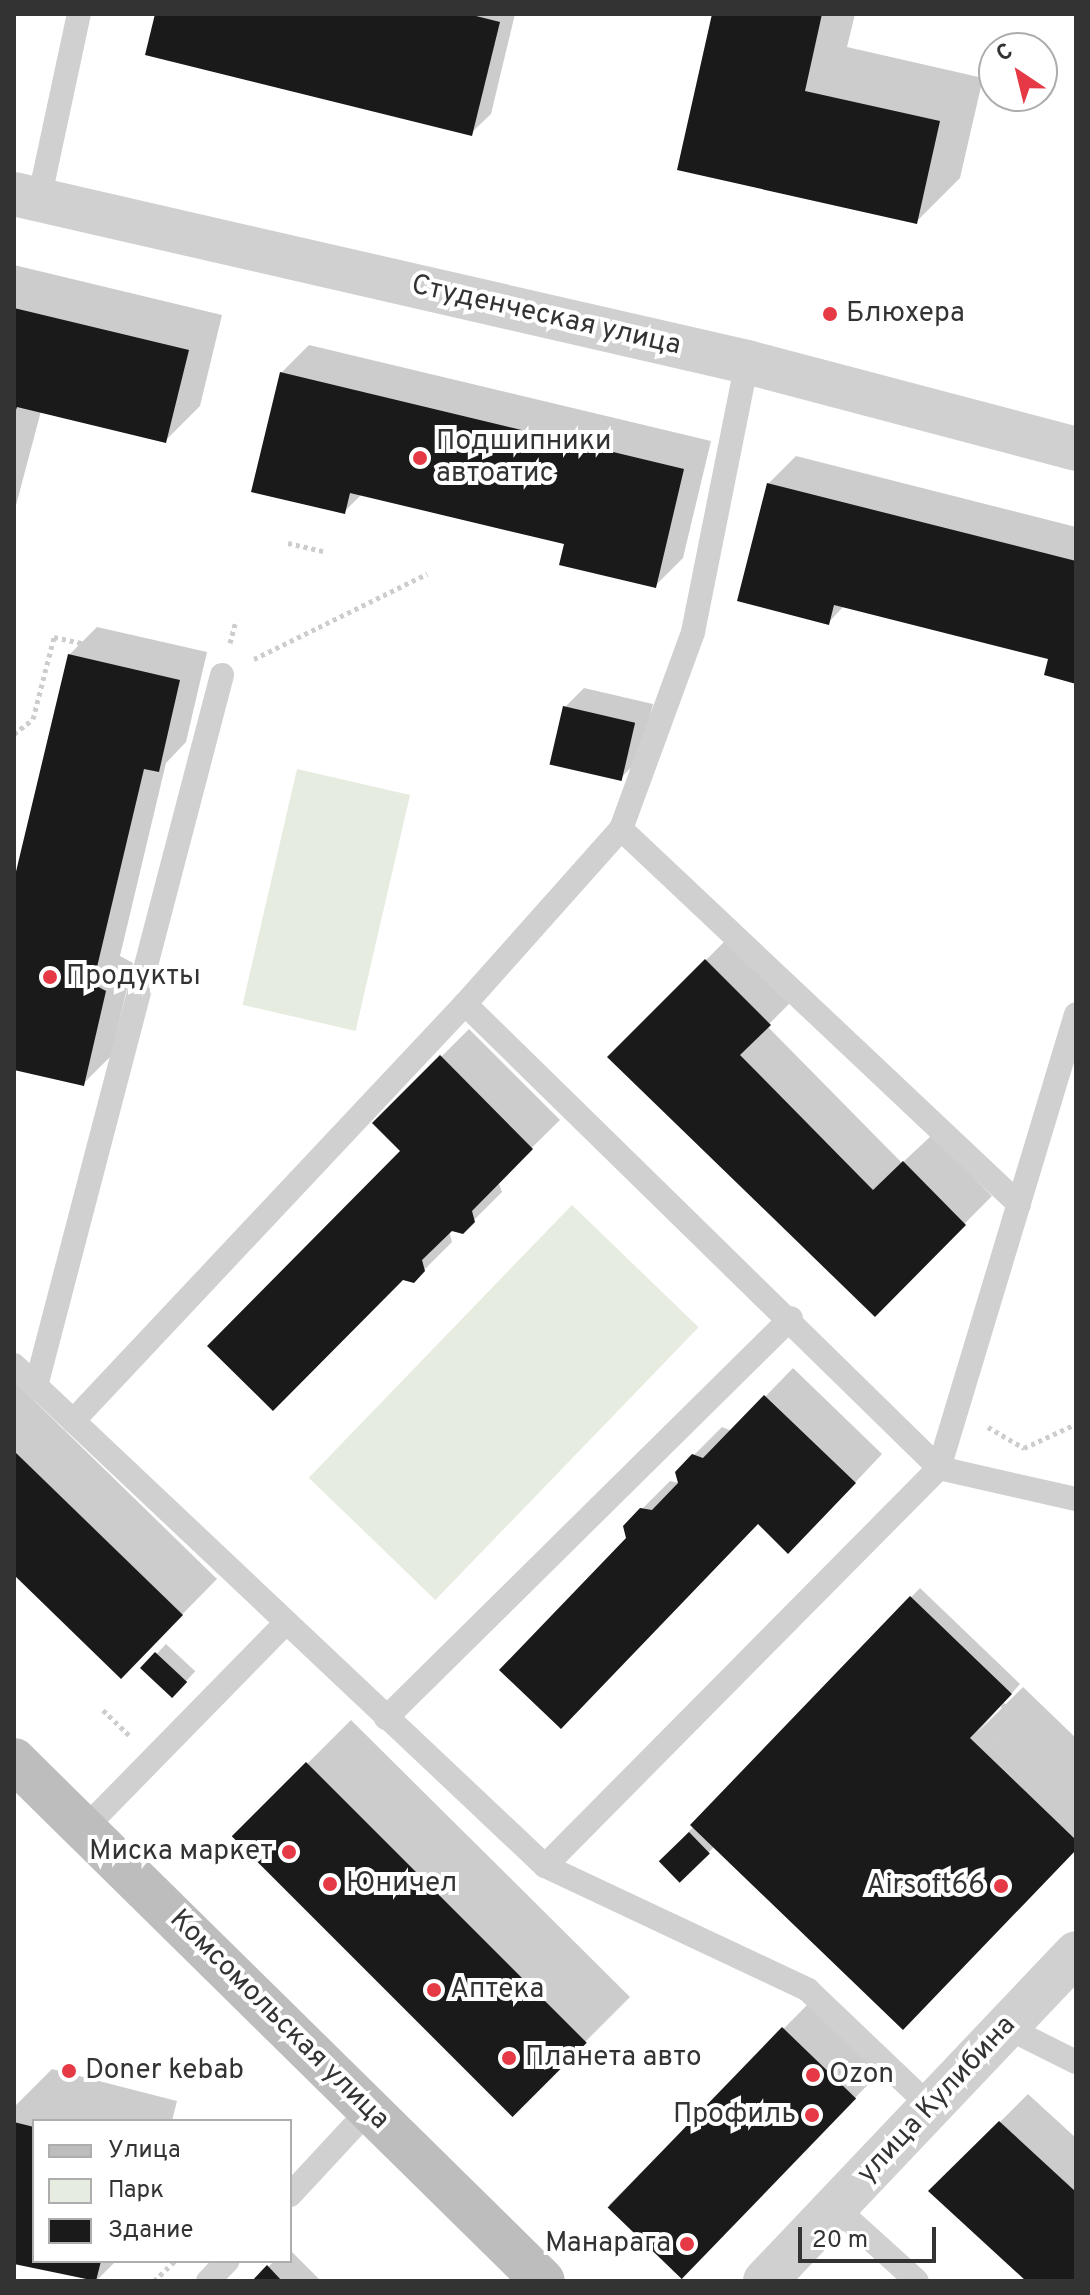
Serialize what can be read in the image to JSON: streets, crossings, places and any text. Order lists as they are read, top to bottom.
{
  "streets": {
    "main road": ["Комсомольская улица"],
    "street": ["Студенческая улица", "улица Кулибина"]
  },
  "places": [
    "Блюхера",
    "Подшипники автоатис",
    "Продукты",
    "Миска маркет",
    "Юничел",
    "Airsoft66",
    "Аптека",
    "Планета авто",
    "Doner kebab",
    "Ozon",
    "Профиль",
    "Манарага"
  ],
  "legend": ["Улица", "Парк", "Здание"],
  "scale_bar": "20 m",
  "north": "top left"
}
